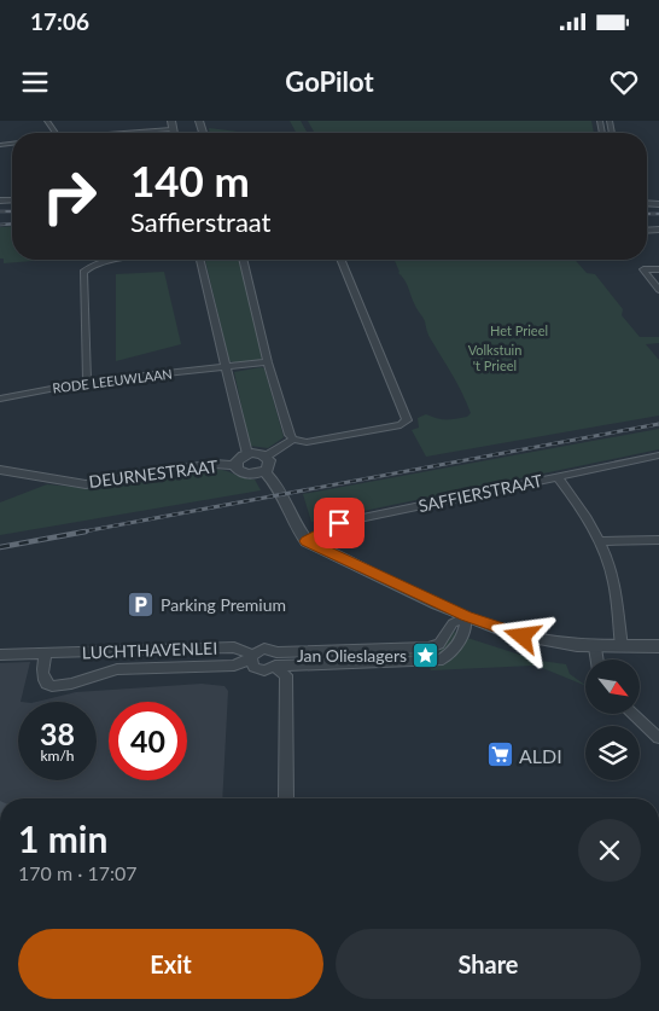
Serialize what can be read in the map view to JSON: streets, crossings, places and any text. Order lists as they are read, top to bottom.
{
  "streets": {
    "street": [
      "RODE LEEUWLAAN",
      "DEURNESTRAAT",
      "SAFFIERSTRAAT",
      "LUCHTHAVENLEI"
    ]
  },
  "parks": ["Het Prieel", "Volkstuin 't Prieel"],
  "places": {
    "parking": ["Parking Premium"],
    "place": ["Jan Olieslagers"],
    "supermarket": ["ALDI"]
  },
  "north": "bottom right",
  "page": {
    "status": "17:06",
    "header": "GoPilot",
    "turn": ["140 m", "Saffierstraat"],
    "speed": "38 km/h",
    "limit": "40",
    "heading": ["1 min", "170 m · 17:07"],
    "buttons": ["Exit", "Share"]
  }
}
